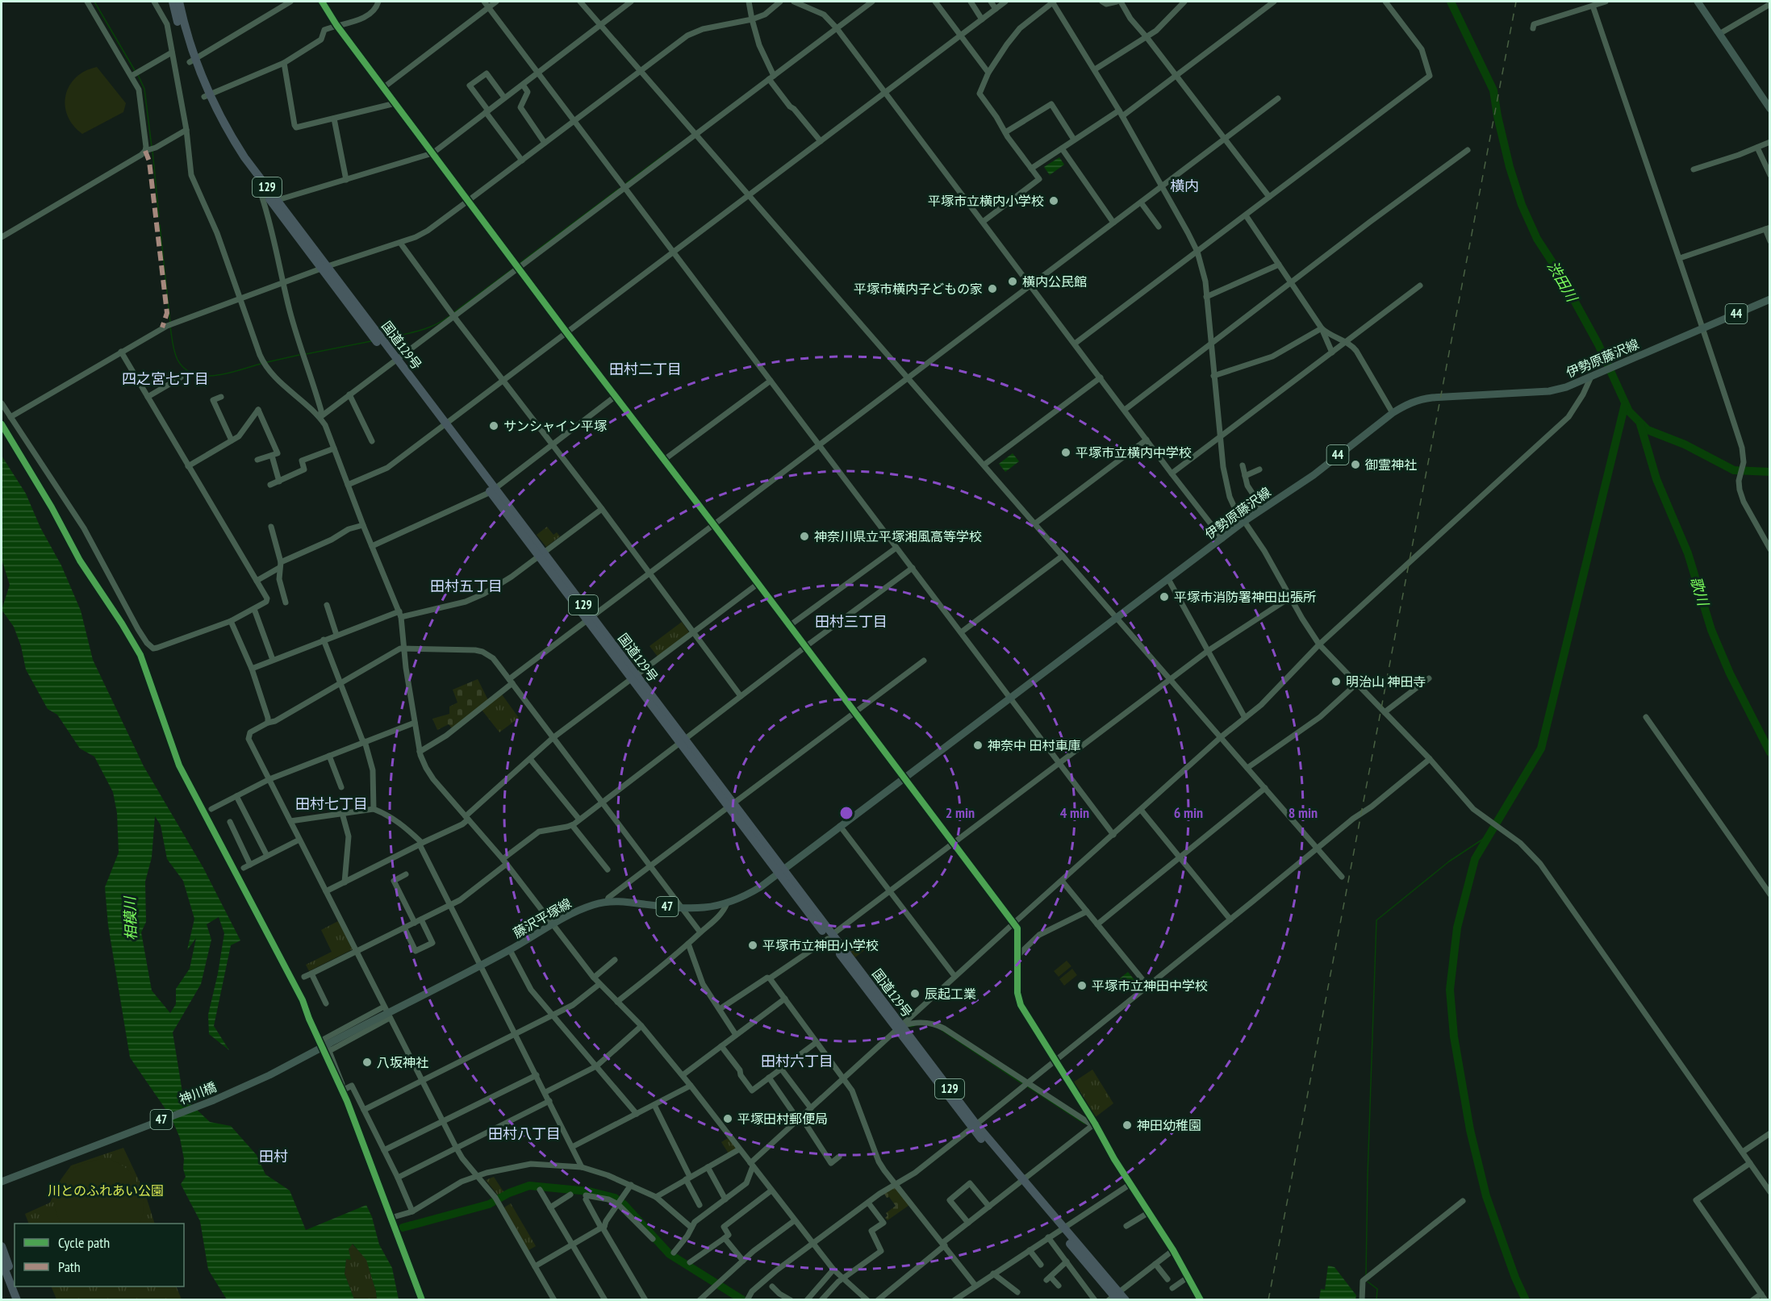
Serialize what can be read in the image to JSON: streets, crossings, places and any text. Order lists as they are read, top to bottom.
{
  "streets": {
    "highway": ["129", "国道129号"],
    "main road": [
      "44",
      "伊勢原藤沢線",
      "47",
      "藤沢平塚線",
      "神川橋"
    ]
  },
  "crossings": [
    ["国道129号", "伊勢原藤沢線"],
    ["国道129号", "藤沢平塚線"],
    ["伊勢原藤沢線", "藤沢平塚線"],
    ["藤沢平塚線", "神川橋"]
  ],
  "districts": [
    "横内",
    "田村二丁目",
    "四之宮七丁目",
    "田村五丁目",
    "田村三丁目",
    "田村七丁目",
    "田村六丁目",
    "田村八丁目",
    "田村"
  ],
  "water": ["渋田川", "歌川", "相模川"],
  "parks": ["川とのふれあい公園"],
  "places": [
    "平塚市立横内小学校",
    "横内公民館",
    "平塚市横内子どもの家",
    "サンシャイン平塚",
    "平塚市立横内中学校",
    "御霊神社",
    "神奈川県立平塚湘風高等学校",
    "平塚市消防署神田出張所",
    "明治山 神田寺",
    "神奈中 田村車庫",
    "平塚市立神田小学校",
    "平塚市立神田中学校",
    "辰起工業",
    "八坂神社",
    "平塚田村郵便局",
    "神田幼稚園"
  ],
  "legend": ["Cycle path", "Path"],
  "rings": [
    "2 min",
    "4 min",
    "6 min",
    "8 min"
  ]
}
